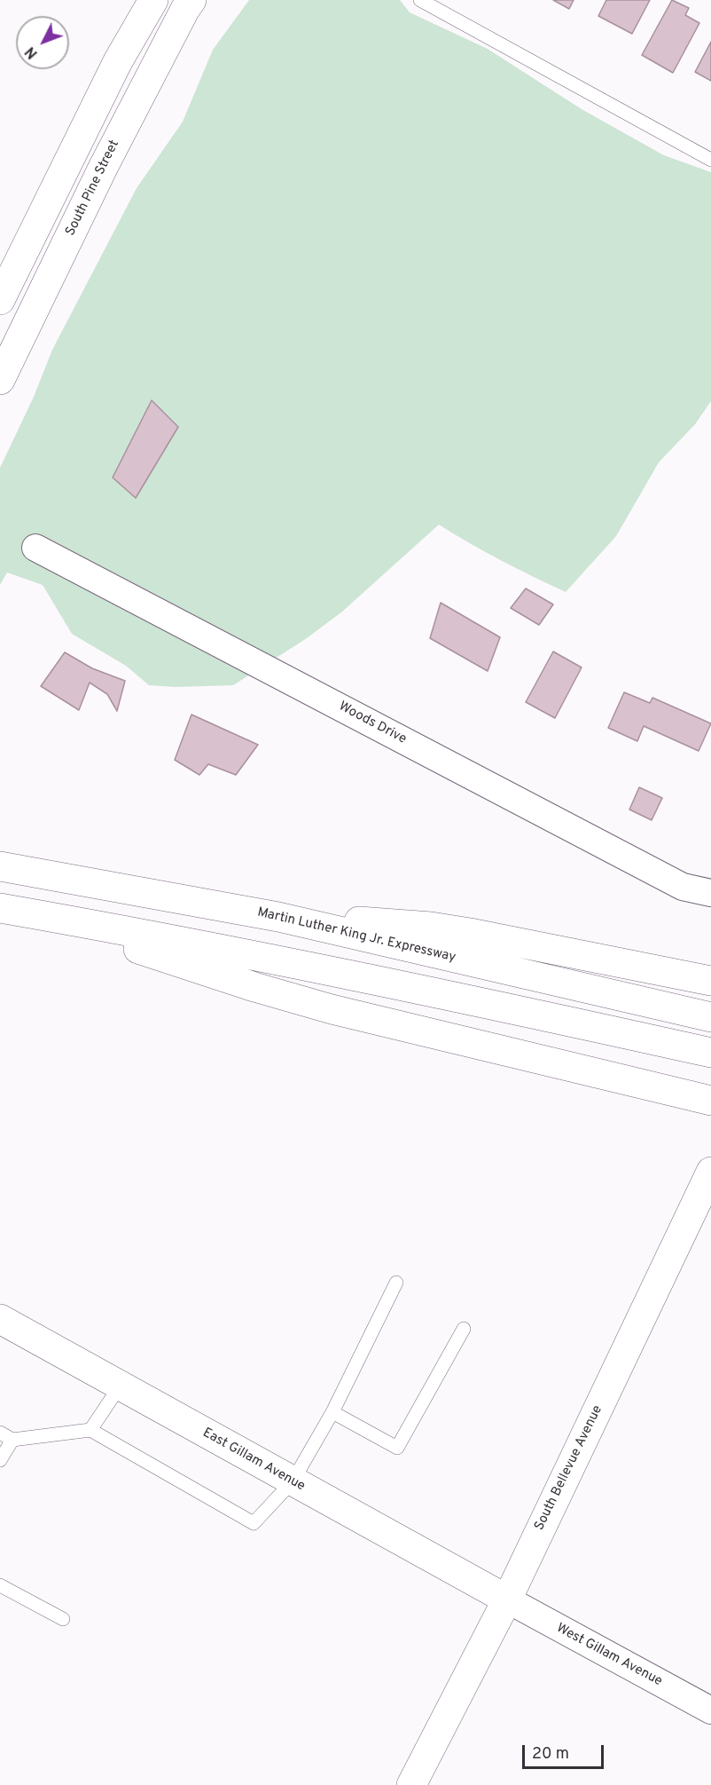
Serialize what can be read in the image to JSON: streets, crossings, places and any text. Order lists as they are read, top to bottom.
{
  "streets": {
    "main road": [
      "South Pine Street",
      "Martin Luther King Jr. Expressway",
      "East Gillam Avenue",
      "South Bellevue Avenue"
    ],
    "street": ["Woods Drive", "West Gillam Avenue"]
  },
  "crossings": [
    ["East Gillam Avenue", "South Bellevue Avenue"],
    ["East Gillam Avenue", "West Gillam Avenue"],
    ["South Bellevue Avenue", "West Gillam Avenue"]
  ],
  "scale_bar": "20 m",
  "north": "bottom left"
}
